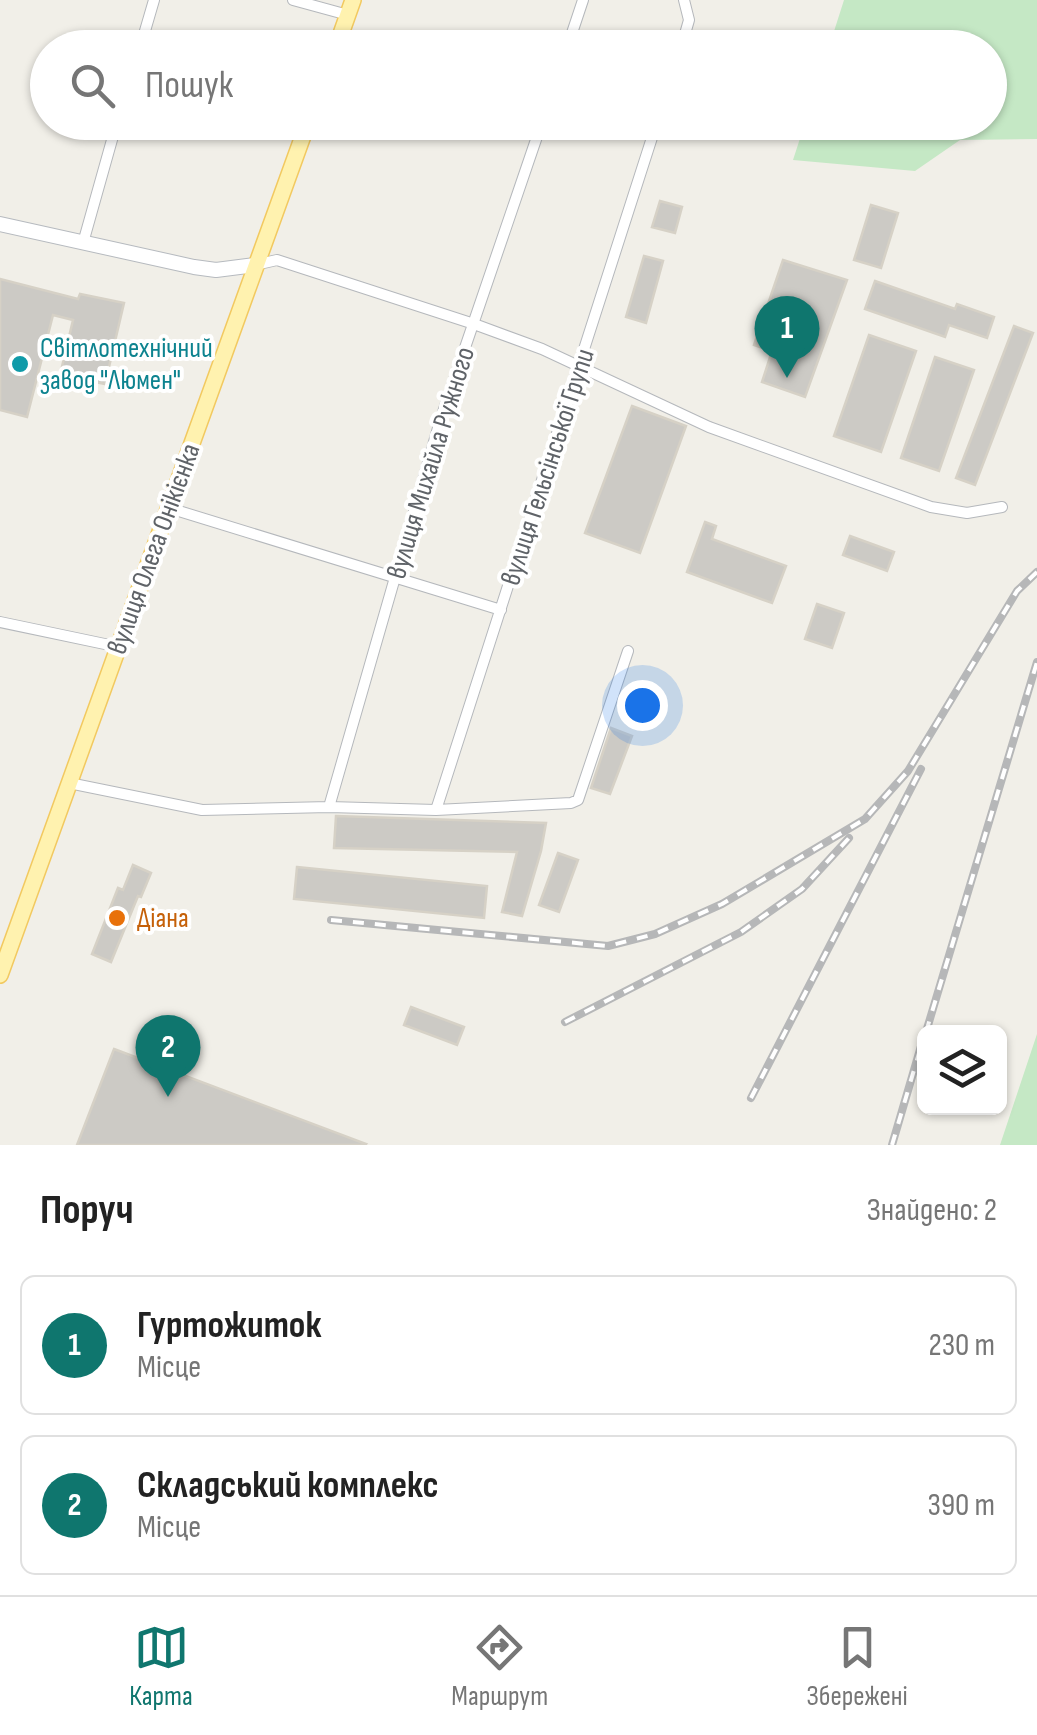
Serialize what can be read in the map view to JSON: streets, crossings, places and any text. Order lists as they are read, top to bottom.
{
  "streets": {
    "main road": ["вулиця Олега Онікієнка"],
    "street": ["вулиця Михайла Ружного", "вулиця Гельсінської Групи"]
  },
  "places": ["Світлотехнічний завод \"Люмен\"", "Діана"],
  "page": {
    "search": "Пошук",
    "pins": ["1", "2"],
    "heading": ["Поруч", "Знайдено: 2"],
    "list": [
      {
        "mark": "1",
        "name": "Гуртожиток",
        "note": "Місце",
        "value": "230 m"
      },
      {
        "mark": "2",
        "name": "Складський комплекс",
        "note": "Місце",
        "value": "390 m"
      }
    ],
    "nav": ["Карта", "Маршрут", "Збережені"]
  }
}
